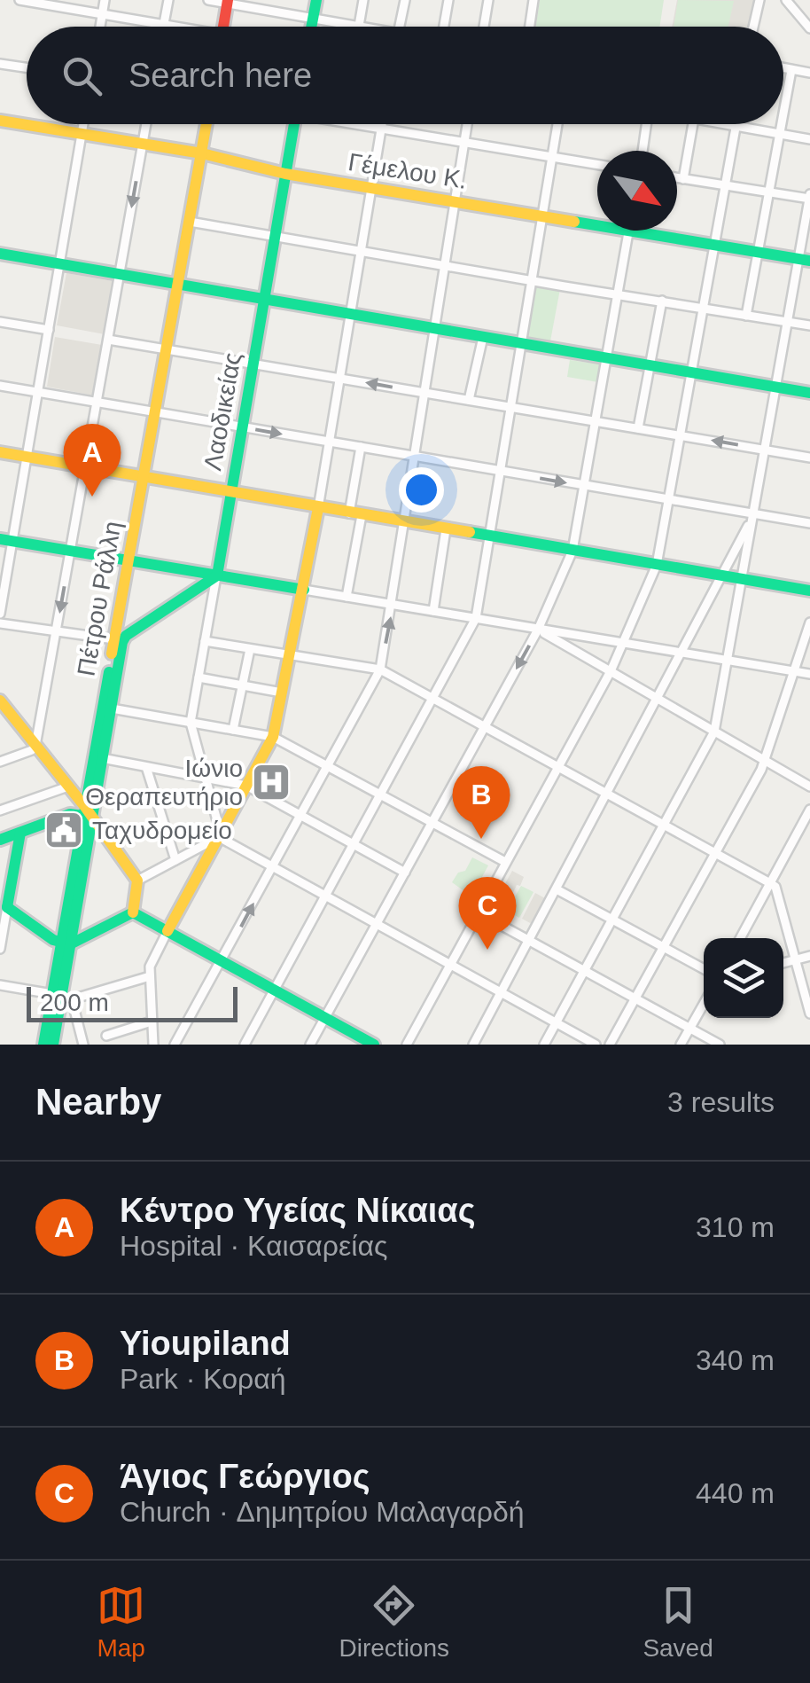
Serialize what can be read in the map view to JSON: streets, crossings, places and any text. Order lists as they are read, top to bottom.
{
  "streets": {
    "main road": ["Γέμελου Κ.", "Λαοδικείας", "Πέτρου Ράλλη"]
  },
  "crossings": [
    ["Γέμελου Κ.", "Λαοδικείας"],
    ["Γέμελου Κ.", "Πέτρου Ράλλη"]
  ],
  "places": {
    "hospital": ["Ιώνιο Θεραπευτήριο"],
    "public building": ["Ταχυδρομείο"]
  },
  "scale_bar": "200 m",
  "north": "bottom right",
  "page": {
    "search": "Search here",
    "pins": ["A", "B", "C"],
    "scale": "200 m",
    "heading": ["Nearby", "3 results"],
    "list": [
      {
        "mark": "A",
        "name": "Κέντρο Υγείας Νίκαιας",
        "note": "Hospital · Καισαρείας",
        "value": "310 m"
      },
      {
        "mark": "B",
        "name": "Yioupiland",
        "note": "Park · Κοραή",
        "value": "340 m"
      },
      {
        "mark": "C",
        "name": "Άγιος Γεώργιος",
        "note": "Church · Δημητρίου Μαλαγαρδή",
        "value": "440 m"
      }
    ],
    "nav": ["Map", "Directions", "Saved"]
  }
}
